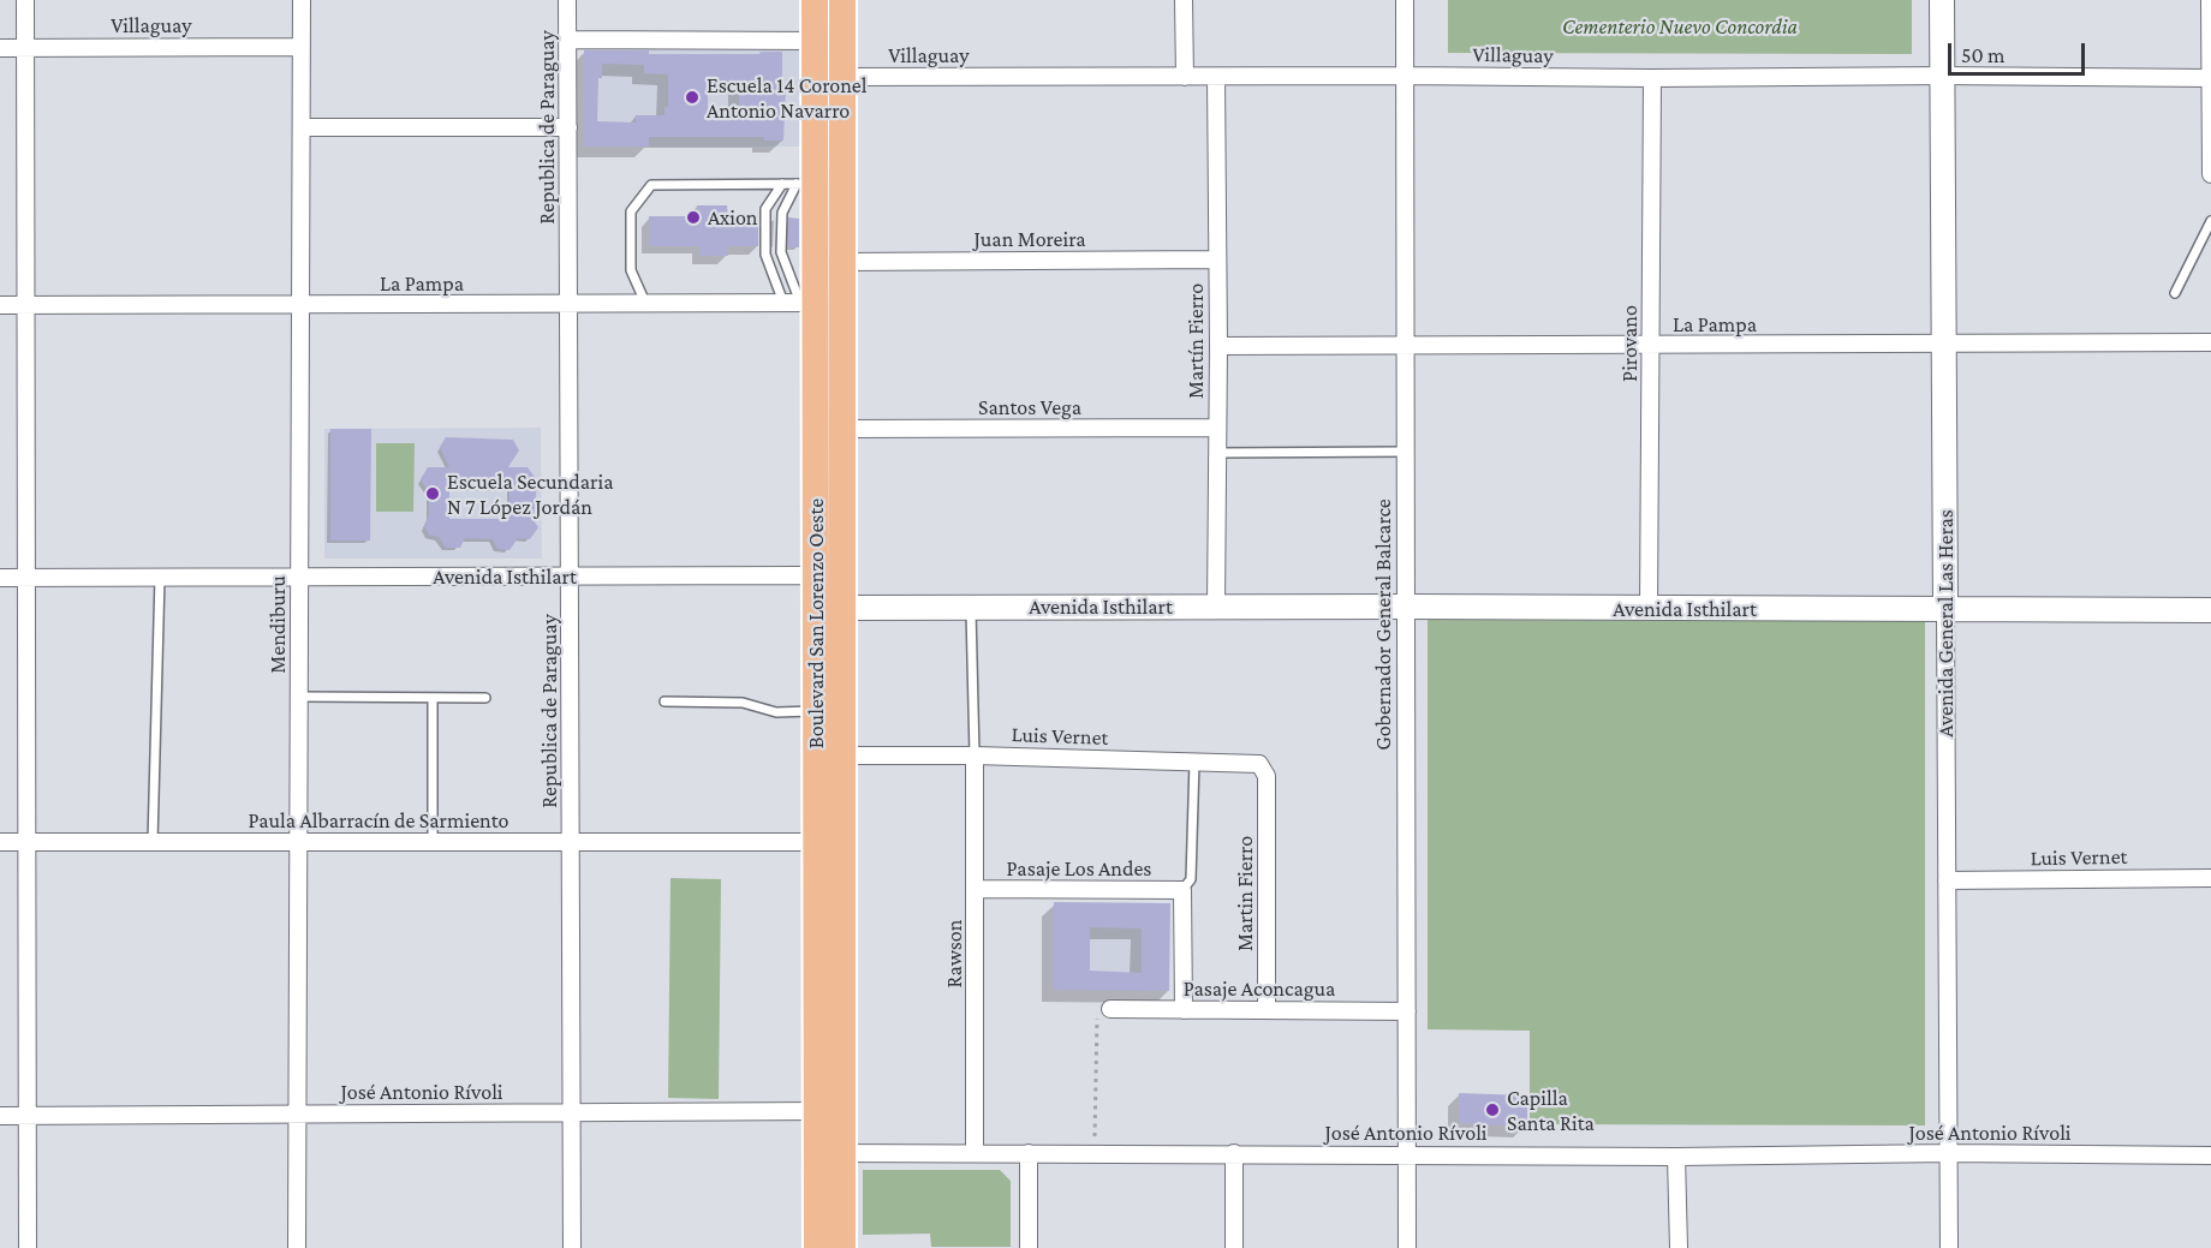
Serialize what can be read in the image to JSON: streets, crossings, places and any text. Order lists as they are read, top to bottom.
{
  "streets": {
    "main road": ["Boulevard San Lorenzo Oeste"],
    "street": [
      "Villaguay",
      "Republica de Paraguay",
      "Juan Moreira",
      "La Pampa",
      "Martín Fierro",
      "Pirovano",
      "Santos Vega",
      "Avenida Isthilart",
      "Avenida General Las Heras",
      "Mendiburu",
      "Gobernador General Balcarce",
      "Luis Vernet",
      "Paula Albarracín de Sarmiento",
      "Pasaje Los Andes",
      "Martin Fierro",
      "Rawson",
      "Pasaje Aconcagua",
      "José Antonio Rívoli"
    ]
  },
  "crossings": [
    ["Villaguay", "Martín Fierro"],
    ["Villaguay", "Pirovano"],
    ["Villaguay", "Boulevard San Lorenzo Oeste"],
    ["Villaguay", "Avenida General Las Heras"],
    ["Villaguay", "Mendiburu"],
    ["Villaguay", "Gobernador General Balcarce"],
    ["Republica de Paraguay", "La Pampa"],
    ["Republica de Paraguay", "Avenida Isthilart"],
    ["Republica de Paraguay", "Paula Albarracín de Sarmiento"],
    ["Republica de Paraguay", "José Antonio Rívoli"],
    ["Juan Moreira", "Martín Fierro"],
    ["Juan Moreira", "Boulevard San Lorenzo Oeste"],
    ["La Pampa", "Martín Fierro"],
    ["La Pampa", "Pirovano"],
    ["La Pampa", "Boulevard San Lorenzo Oeste"],
    ["La Pampa", "Avenida General Las Heras"],
    ["La Pampa", "Mendiburu"],
    ["La Pampa", "Gobernador General Balcarce"],
    ["Martín Fierro", "Santos Vega"],
    ["Martín Fierro", "Avenida Isthilart"],
    ["Pirovano", "Avenida Isthilart"],
    ["Santos Vega", "Boulevard San Lorenzo Oeste"],
    ["Avenida Isthilart", "Boulevard San Lorenzo Oeste"],
    ["Avenida Isthilart", "Avenida General Las Heras"],
    ["Avenida Isthilart", "Mendiburu"],
    ["Avenida Isthilart", "Gobernador General Balcarce"],
    ["Boulevard San Lorenzo Oeste", "Luis Vernet"],
    ["Boulevard San Lorenzo Oeste", "Paula Albarracín de Sarmiento"],
    ["Boulevard San Lorenzo Oeste", "José Antonio Rívoli"],
    ["Avenida General Las Heras", "Luis Vernet"],
    ["Avenida General Las Heras", "José Antonio Rívoli"],
    ["Mendiburu", "Paula Albarracín de Sarmiento"],
    ["Mendiburu", "José Antonio Rívoli"],
    ["Gobernador General Balcarce", "Pasaje Aconcagua"],
    ["Gobernador General Balcarce", "José Antonio Rívoli"],
    ["Luis Vernet", "Martin Fierro"],
    ["Luis Vernet", "Rawson"],
    ["Pasaje Los Andes", "Rawson"],
    ["Martin Fierro", "Pasaje Aconcagua"],
    ["Rawson", "José Antonio Rívoli"]
  ],
  "parks": ["Cementerio Nuevo Concordia"],
  "places": [
    "Escuela 14 Coronel Antonio Navarro",
    "Axion",
    "Escuela Secundaria N 7 López Jordán",
    "Capilla Santa Rita"
  ],
  "scale_bar": "50 m"
}
